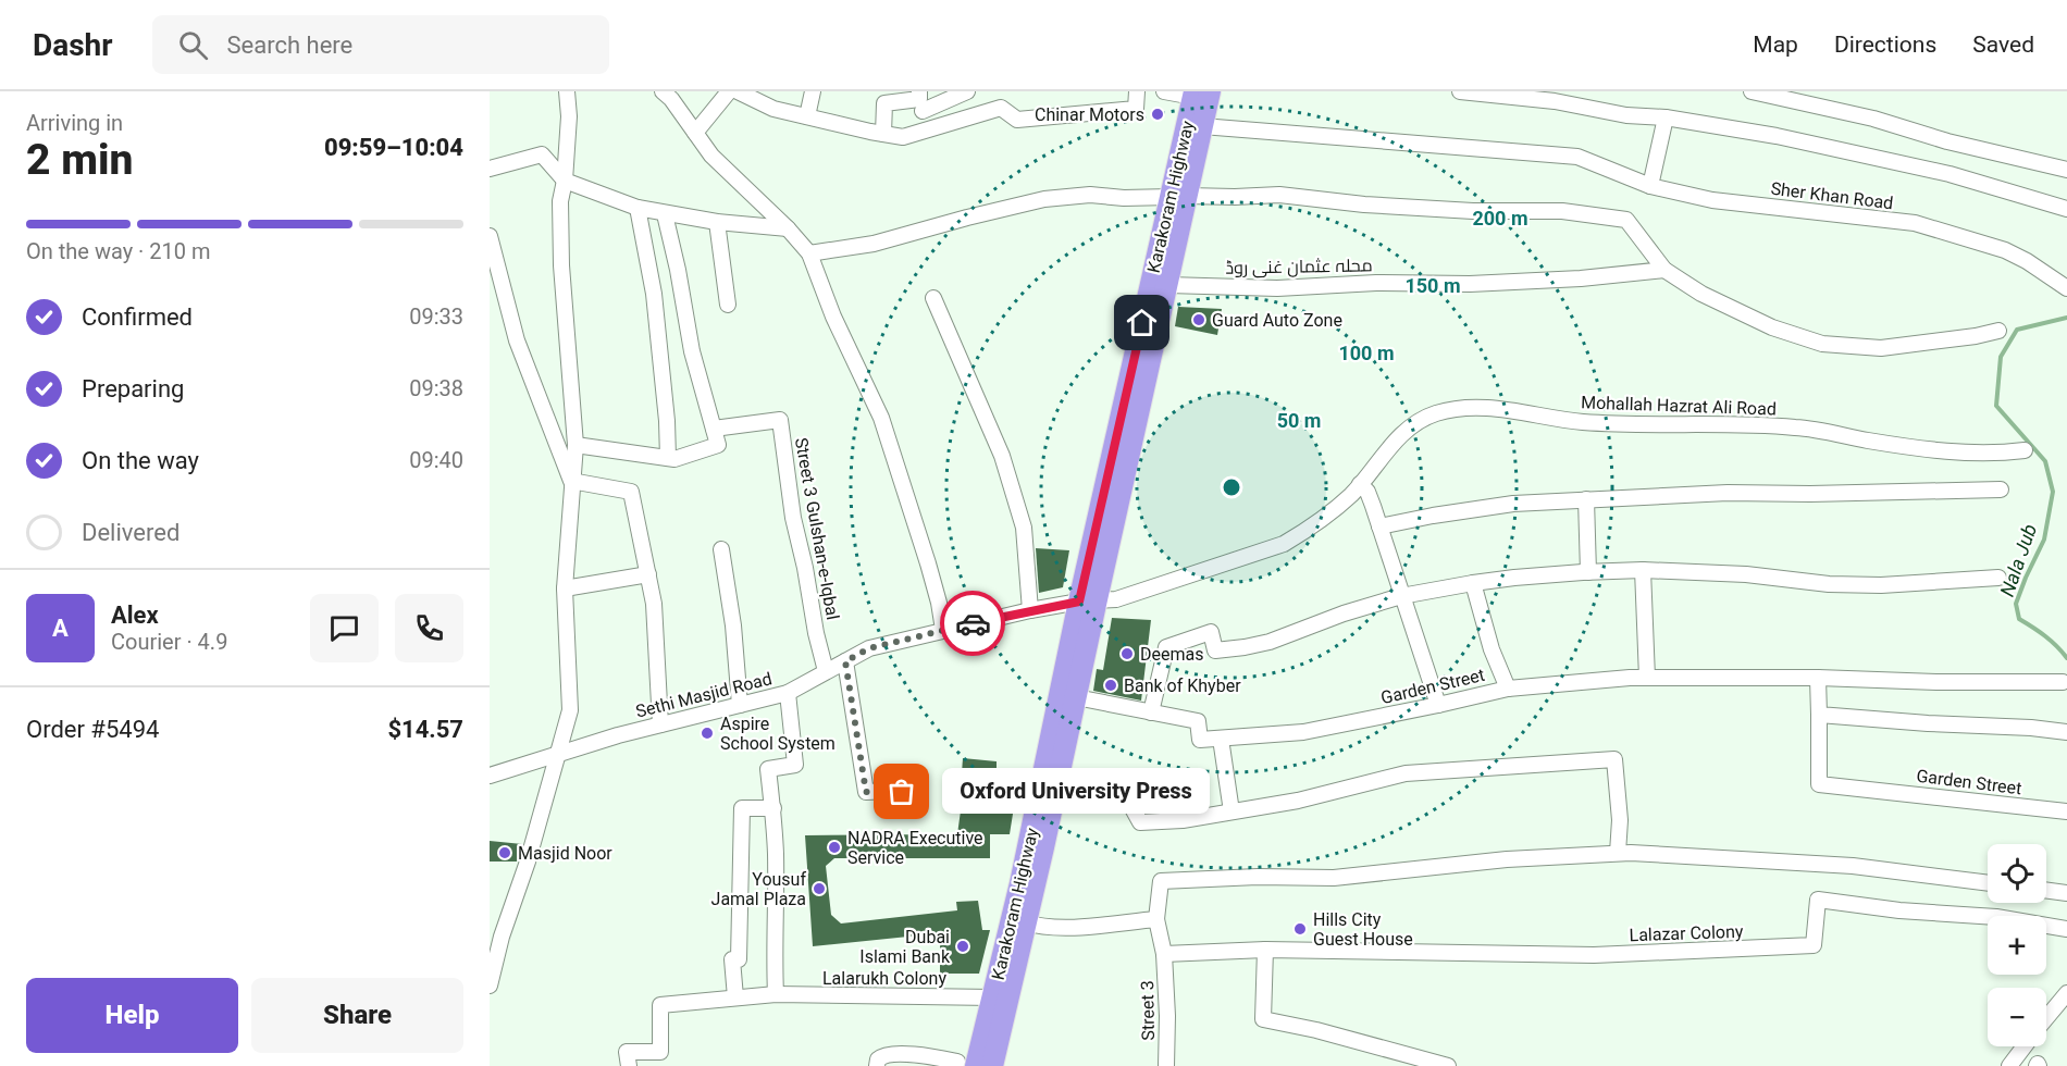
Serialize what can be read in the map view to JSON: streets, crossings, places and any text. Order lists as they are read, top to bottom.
{
  "streets": {
    "highway": ["Karakoram Highway"],
    "street": [
      "Sher Khan Road",
      "محلہ عثمان غنی روڈ",
      "Mohallah Hazrat Ali Road",
      "Street 3 Gulshan-e-Iqbal",
      "Garden Street",
      "Sethi Masjid Road",
      "Lalazar Colony",
      "Lalarukh Colony",
      "Street 3"
    ]
  },
  "crossings": [
    ["Sher Khan Road", "Karakoram Highway"],
    ["Karakoram Highway", "محلہ عثمان غنی روڈ"],
    ["Karakoram Highway", "Mohallah Hazrat Ali Road"],
    ["Karakoram Highway", "Garden Street"],
    ["Karakoram Highway", "Sethi Masjid Road"],
    ["Karakoram Highway", "Lalarukh Colony"],
    ["Mohallah Hazrat Ali Road", "Sethi Masjid Road"],
    ["Street 3 Gulshan-e-Iqbal", "Sethi Masjid Road"],
    ["Lalazar Colony", "Street 3"]
  ],
  "water": ["Nala Jub"],
  "places": [
    "Chinar Motors",
    "Guard Auto Zone",
    "Deemas",
    "Bank of Khyber",
    "Aspire School System",
    "Oxford University Press",
    "NADRA Executive Service",
    "Masjid Noor",
    "Yousuf Jamal Plaza",
    "Hills City Guest House",
    "Dubai Islami Bank"
  ],
  "page": {
    "header": "Dashr",
    "search": "Search here",
    "nav": ["Map", "Directions", "Saved"],
    "heading": ["2 min", "Arriving in", "09:59–10:04"],
    "panel": [
      "Alex",
      "Courier · 4.9",
      "Order #5494",
      "$14.57"
    ],
    "bar": "On the way · 210 m",
    "list": [
      ["Confirmed", "09:33"],
      ["Preparing", "09:38"],
      ["On the way", "09:40"],
      "Delivered"
    ],
    "round": "A",
    "bubble": "Oxford University Press",
    "map_buttons": ["+", "−"],
    "buttons": ["Help", "Share"]
  },
  "rings": [
    "200 m",
    "150 m",
    "100 m",
    "50 m"
  ]
}
